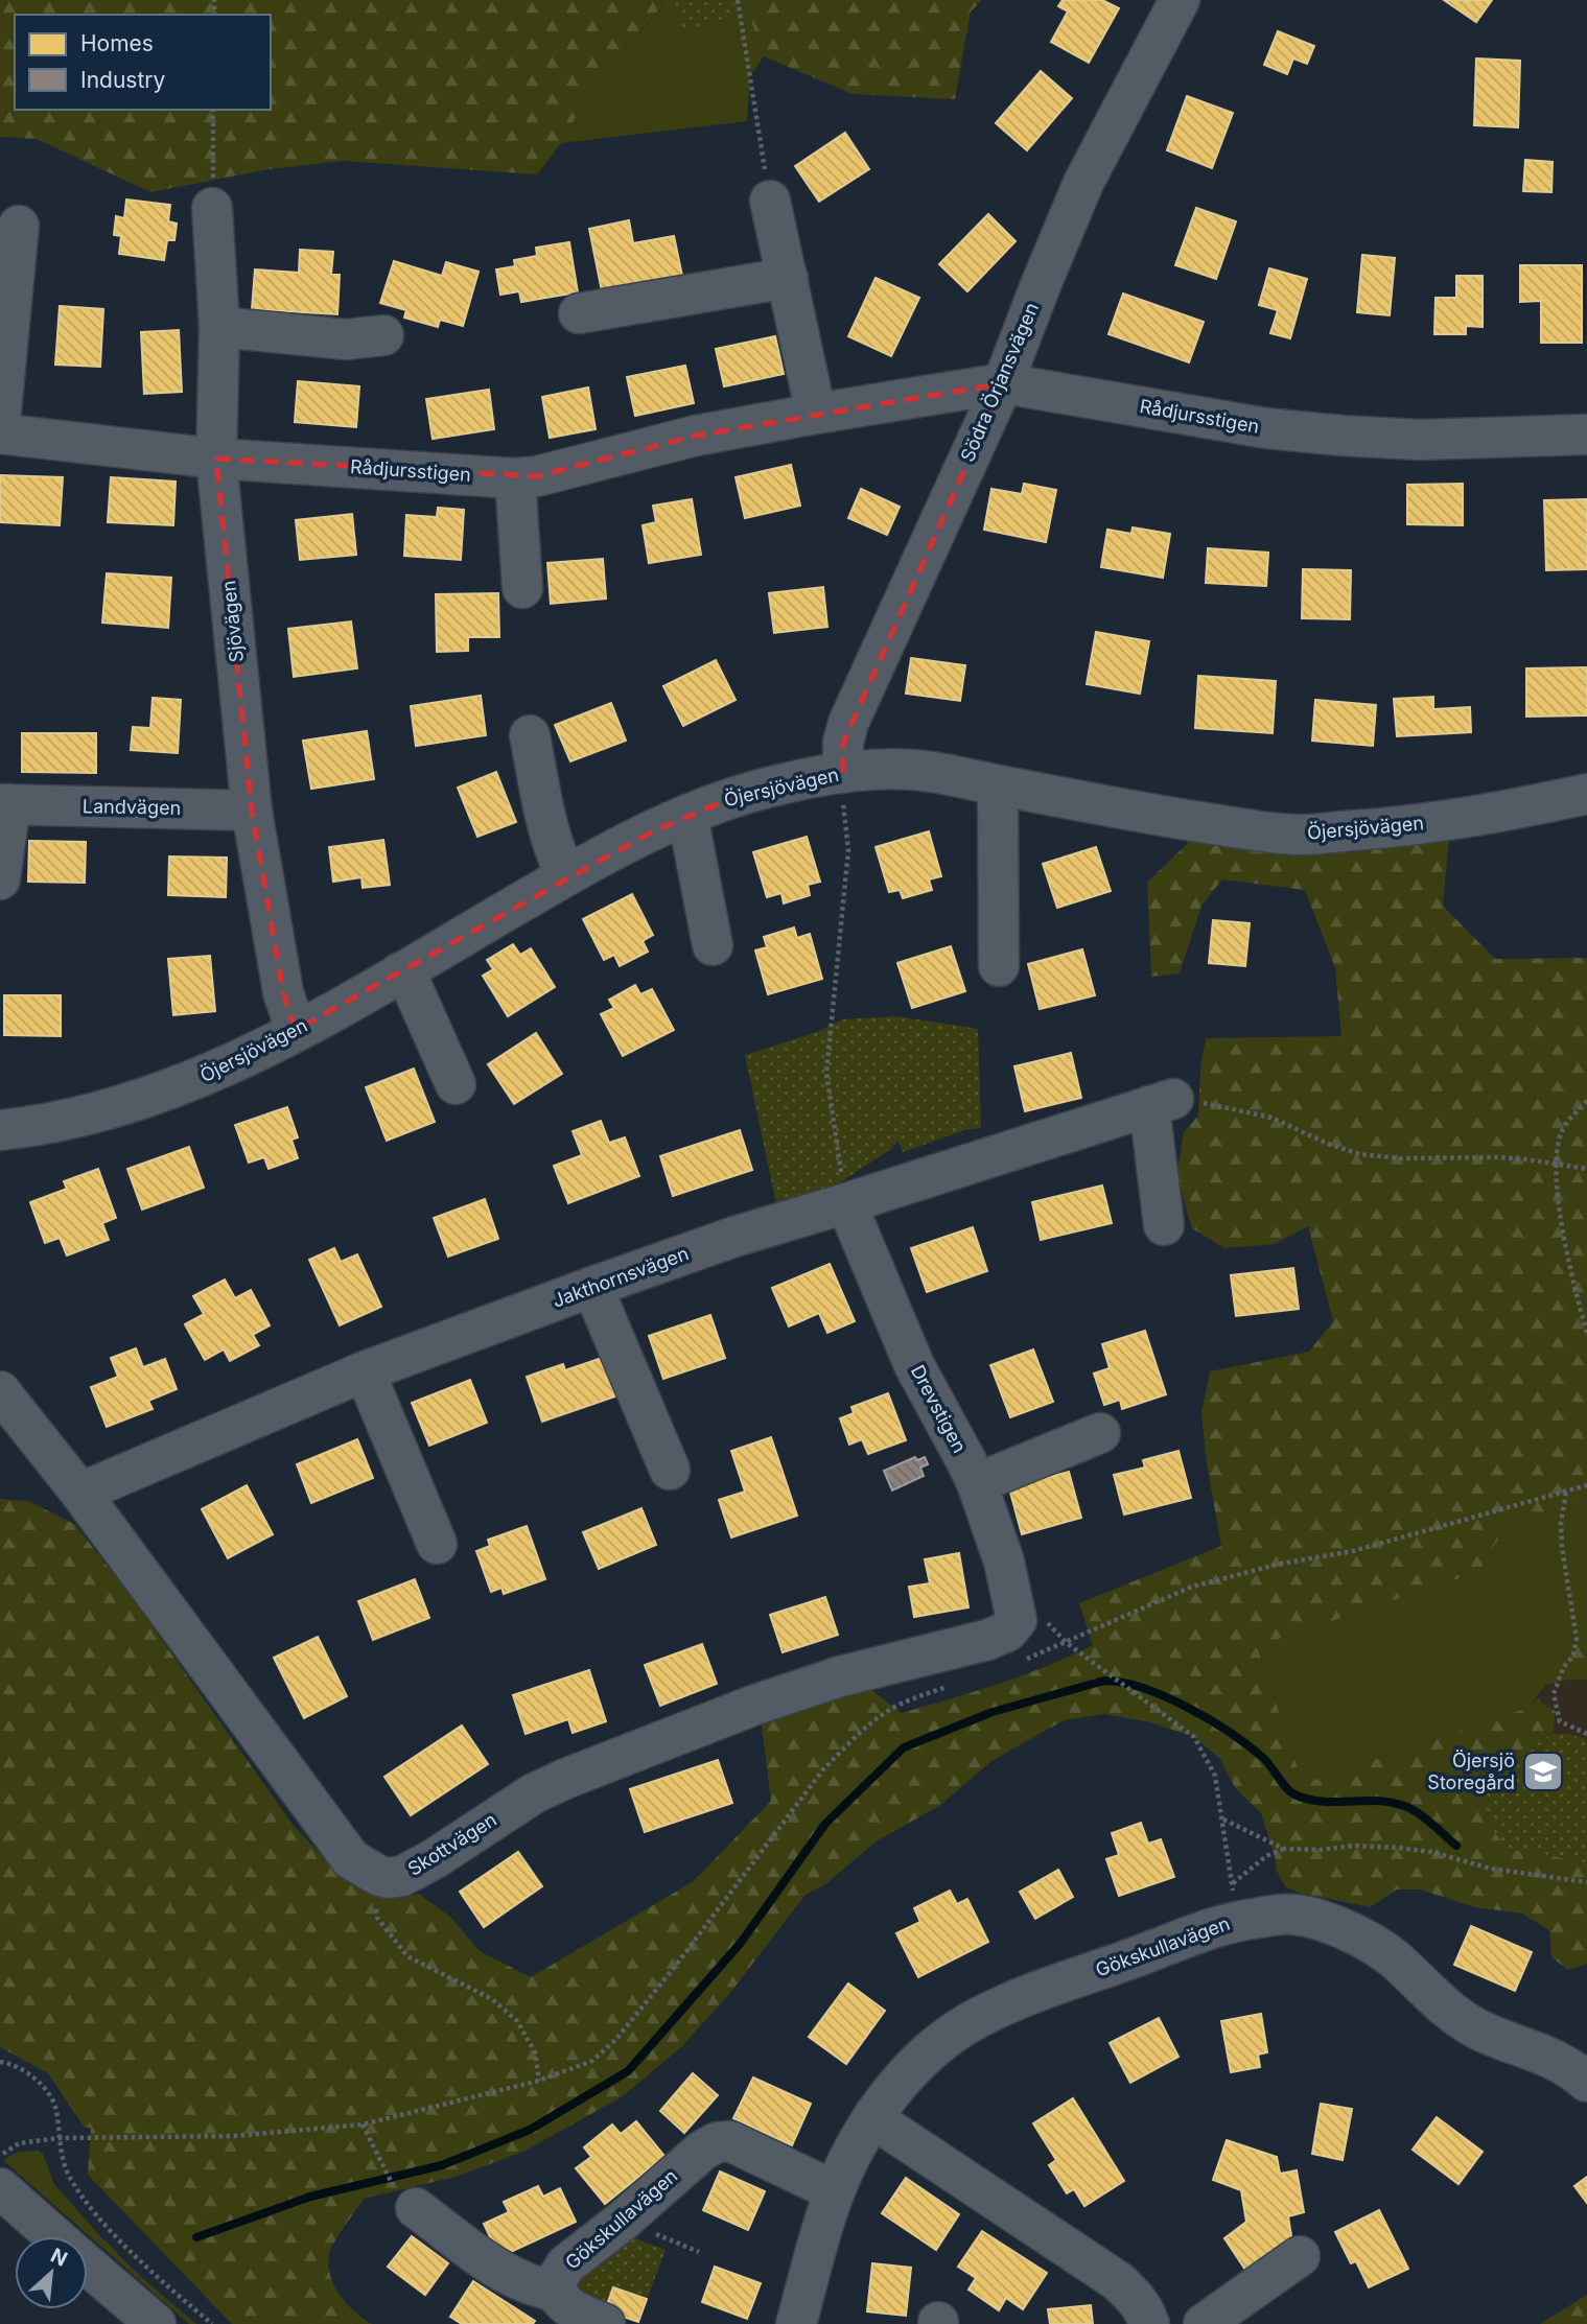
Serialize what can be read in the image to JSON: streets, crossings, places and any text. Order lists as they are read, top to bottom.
{
  "streets": {
    "street": [
      "Södra Örjansvägen",
      "Rådjursstigen",
      "Sjövägen",
      "Öjersjövägen",
      "Landvägen",
      "Jakthornsvägen",
      "Drevstigen",
      "Skottvägen",
      "Gökskullavägen"
    ]
  },
  "crossings": [
    ["Södra Örjansvägen", "Rådjursstigen"],
    ["Södra Örjansvägen", "Öjersjövägen"],
    ["Rådjursstigen", "Sjövägen"],
    ["Sjövägen", "Öjersjövägen"],
    ["Sjövägen", "Landvägen"],
    ["Jakthornsvägen", "Drevstigen"],
    ["Drevstigen", "Skottvägen"]
  ],
  "places": {
    "school or university": ["Öjersjö Storegård"]
  },
  "legend": ["Homes", "Industry"],
  "north": "top right"
}
